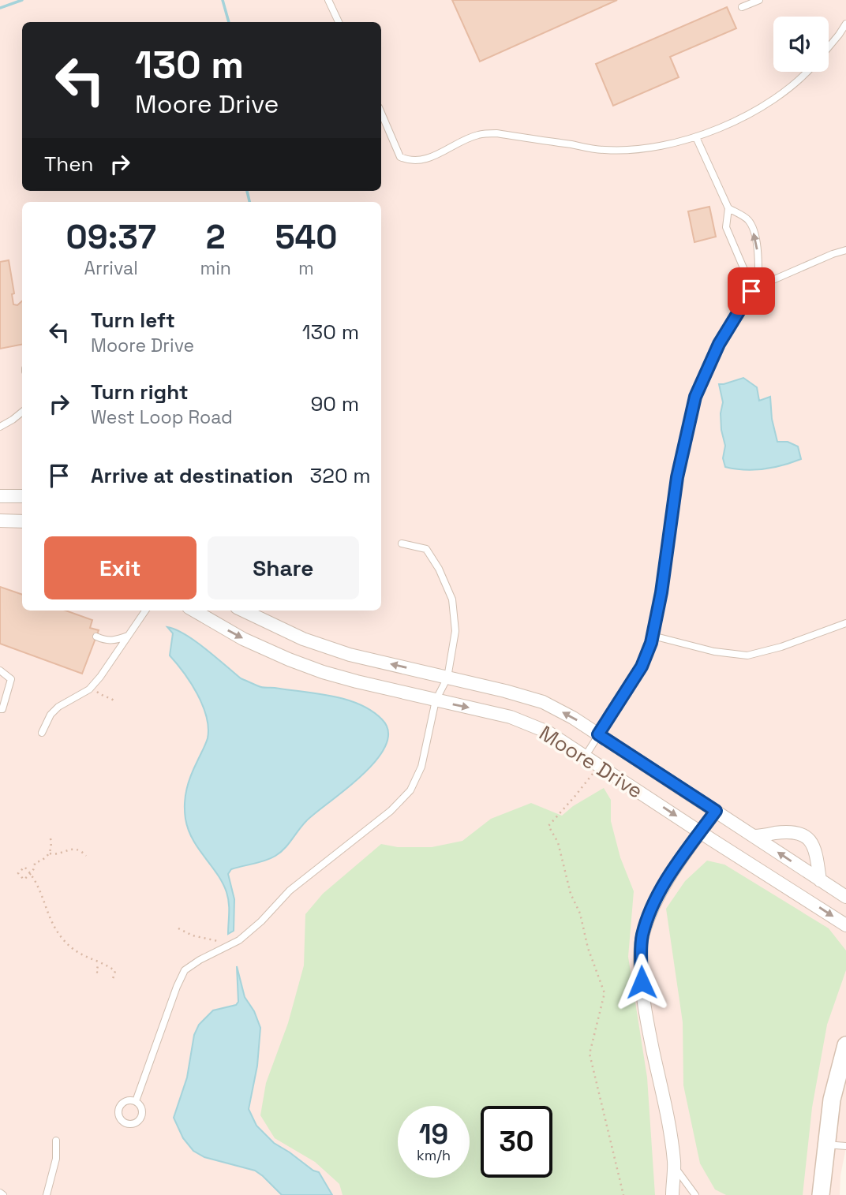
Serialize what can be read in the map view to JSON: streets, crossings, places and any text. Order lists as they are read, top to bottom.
{
  "streets": {
    "street": ["Moore Drive"]
  },
  "page": {
    "turn": ["130 m", "Moore Drive"],
    "then": "Then",
    "eta": [
      "09:37",
      "Arrival",
      "2",
      "min",
      "540",
      "m"
    ],
    "list": [
      {
        "name": "Turn left",
        "note": "Moore Drive",
        "value": "130 m"
      },
      {
        "name": "Turn right",
        "note": "West Loop Road",
        "value": "90 m"
      },
      {
        "name": "Arrive at destination",
        "value": "320 m"
      }
    ],
    "buttons": ["Exit", "Share"],
    "speed": "19 km/h",
    "limit": "30"
  }
}
